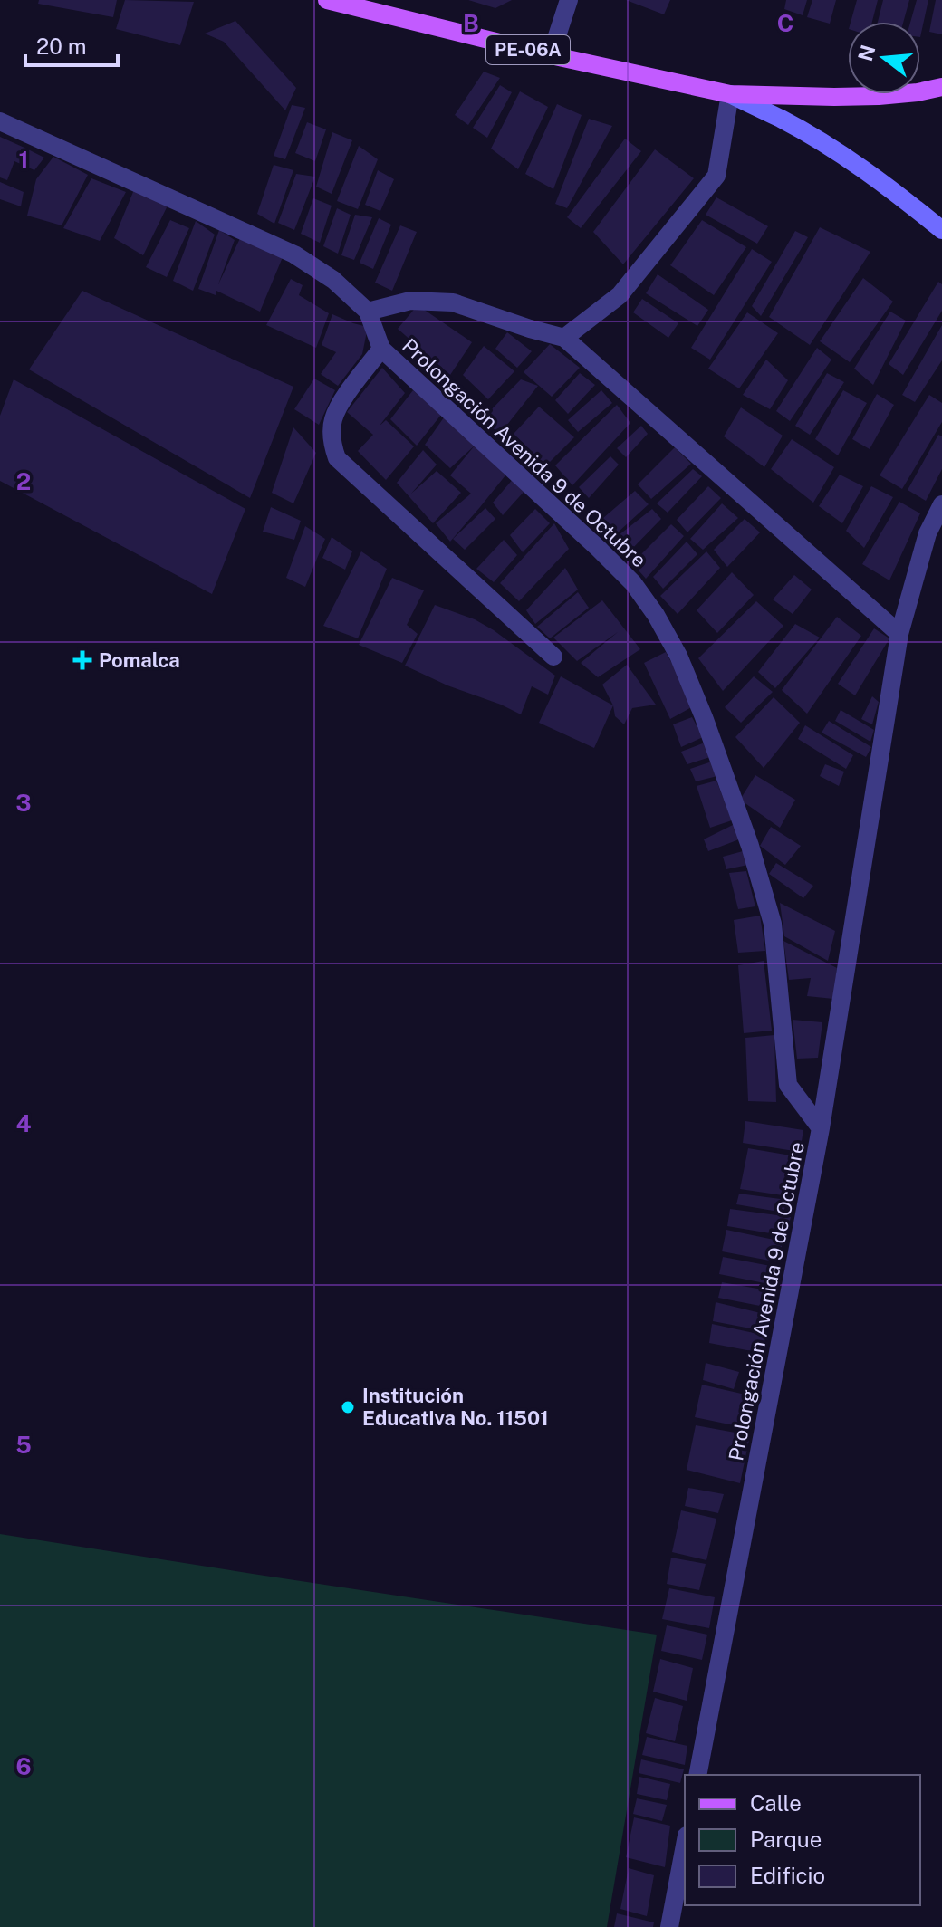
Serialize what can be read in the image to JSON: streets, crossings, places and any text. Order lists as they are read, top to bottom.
{
  "streets": {
    "main road": ["PE-06A"],
    "street": ["Prolongación Avenida 9 de Octubre"]
  },
  "places": {
    "health": ["Pomalca"],
    "other": ["Institución Educativa No. 11501"]
  },
  "legend": ["Calle", "Parque", "Edificio"],
  "scale_bar": "20 m",
  "north": "left",
  "grid": {
    "columns": ["B", "C"],
    "rows": [
      "1",
      "2",
      "3",
      "4",
      "5",
      "6"
    ]
  }
}
